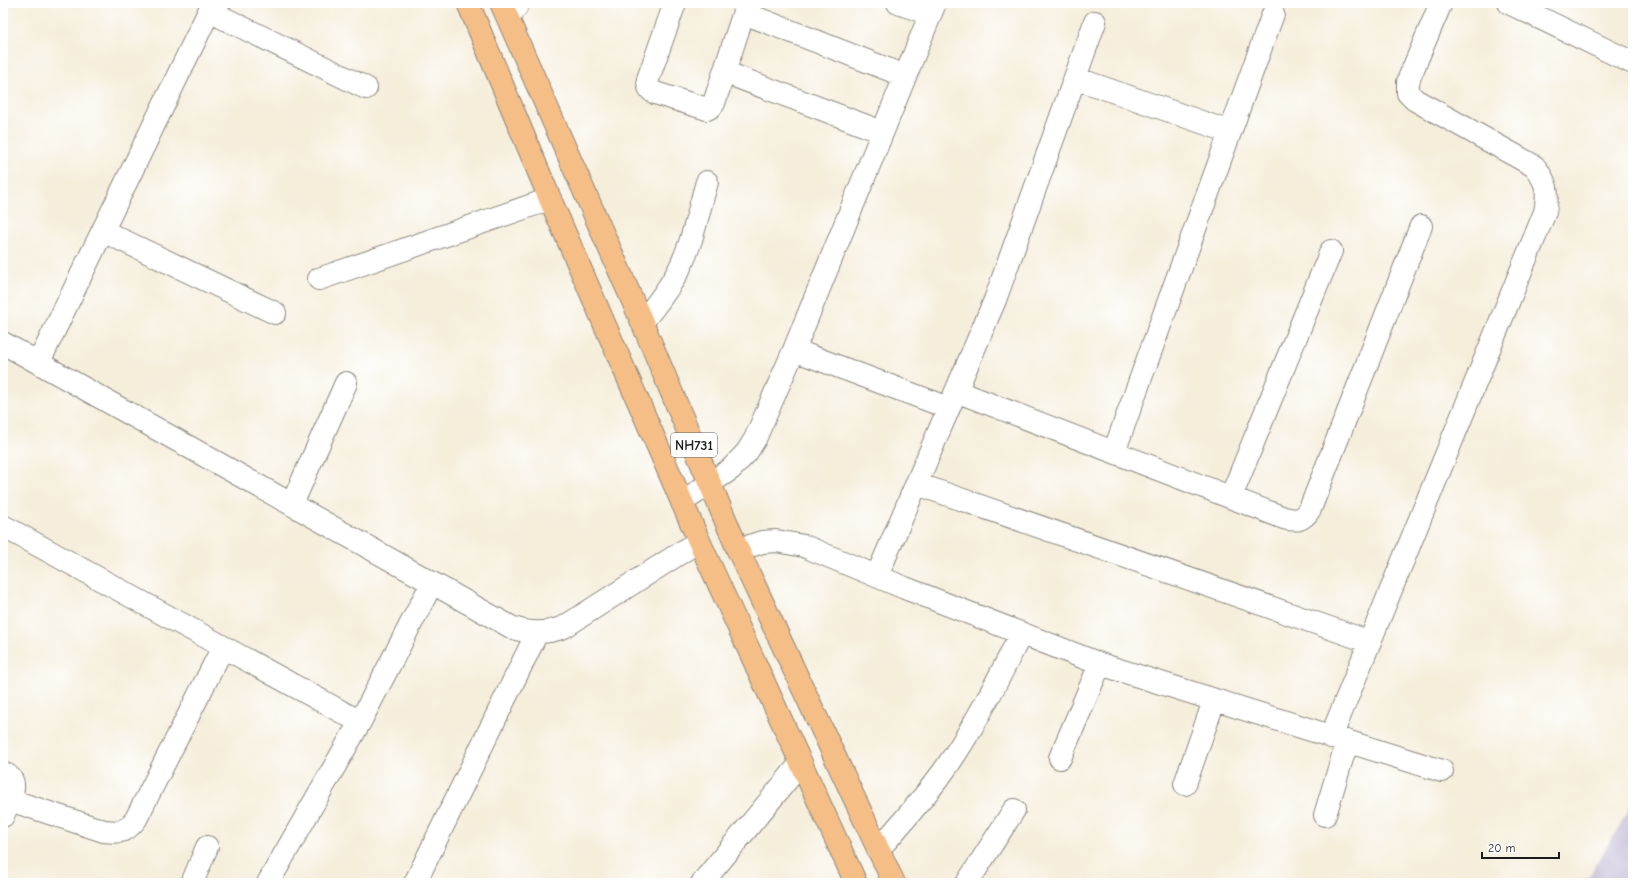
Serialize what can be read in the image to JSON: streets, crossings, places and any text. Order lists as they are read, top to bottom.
{
  "streets": {
    "highway": ["NH731"]
  },
  "scale_bar": "20 m"
}
